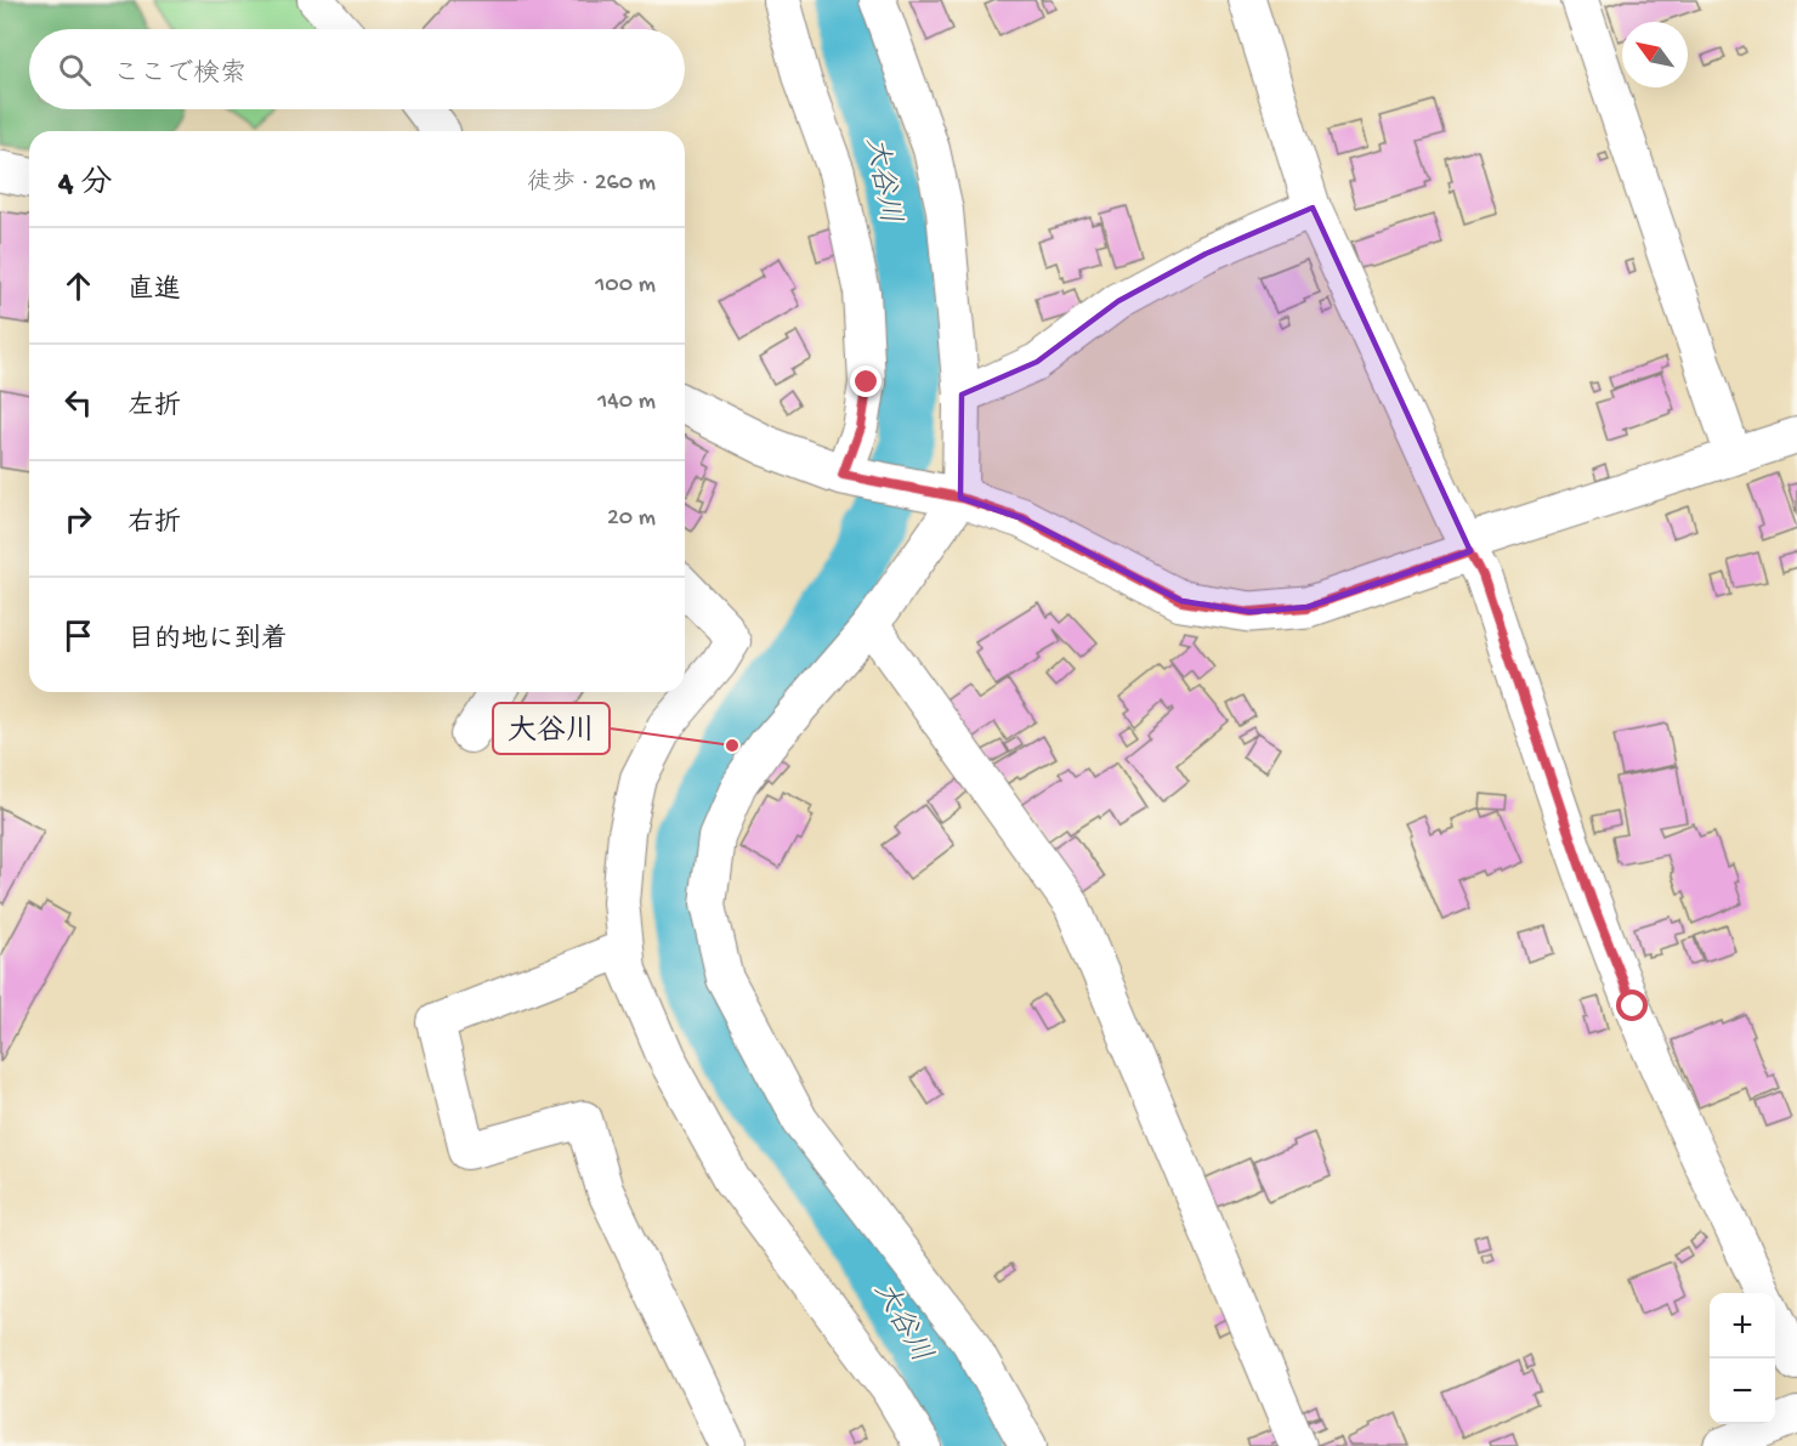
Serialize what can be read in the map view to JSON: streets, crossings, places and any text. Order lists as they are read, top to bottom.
{
  "water": ["大谷川"],
  "places": ["大谷川"],
  "north": "top left",
  "page": {
    "search": "ここで検索",
    "heading": ["4 分", "徒歩 · 260 m"],
    "list": [
      ["直進", "100 m"],
      ["左折", "140 m"],
      ["右折", "20 m"],
      "目的地に到着"
    ],
    "map_buttons": ["+", "−"]
  }
}
